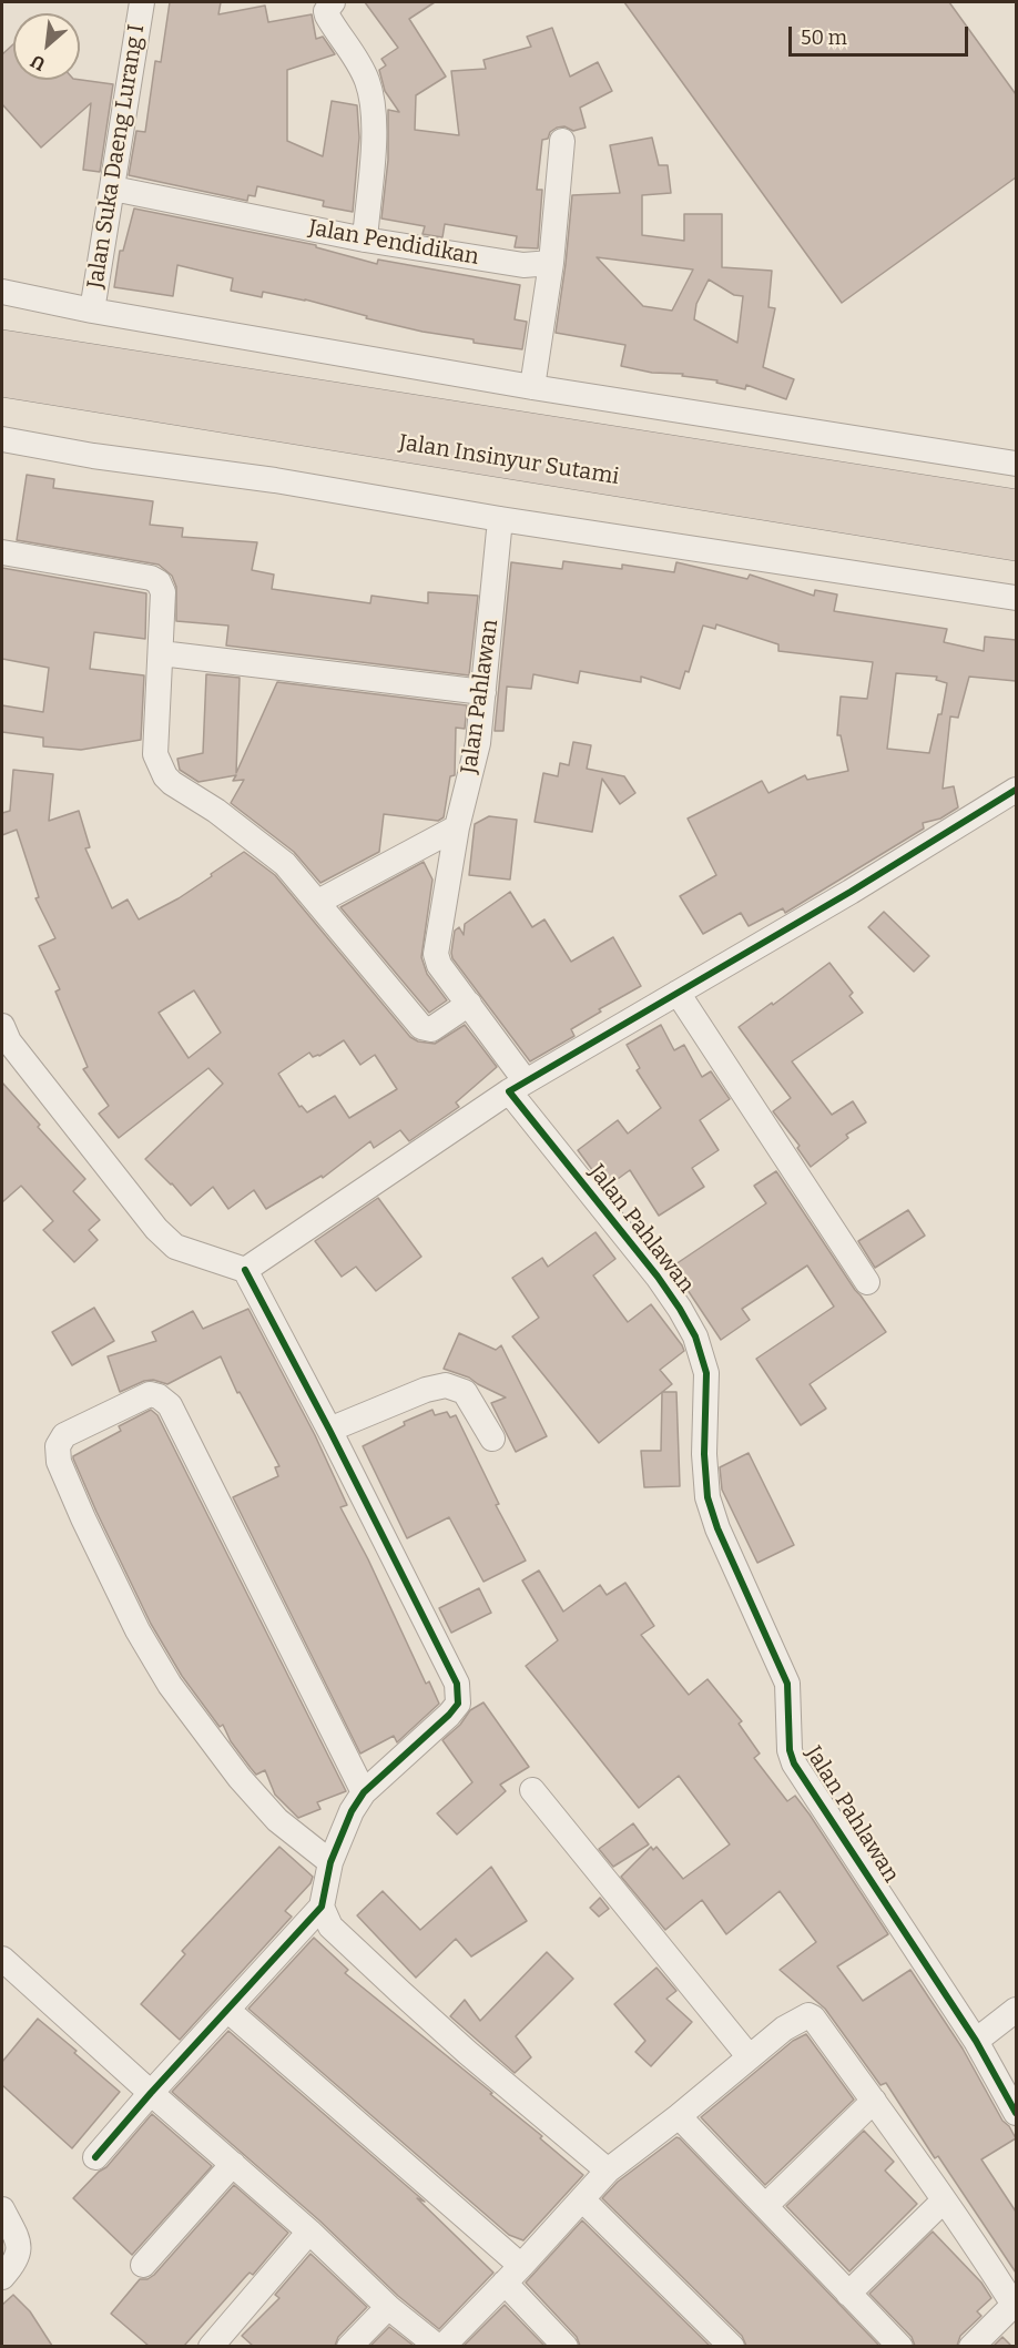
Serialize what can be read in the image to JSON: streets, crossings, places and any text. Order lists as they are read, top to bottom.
{
  "streets": {
    "highway": ["Jalan Insinyur Sutami"],
    "street": ["Jalan Suka Daeng Lurang I", "Jalan Pendidikan", "Jalan Pahlawan"]
  },
  "crossings": [
    ["Jalan Suka Daeng Lurang I", "Jalan Pendidikan"]
  ],
  "scale_bar": "50 m",
  "north": "bottom left"
}
